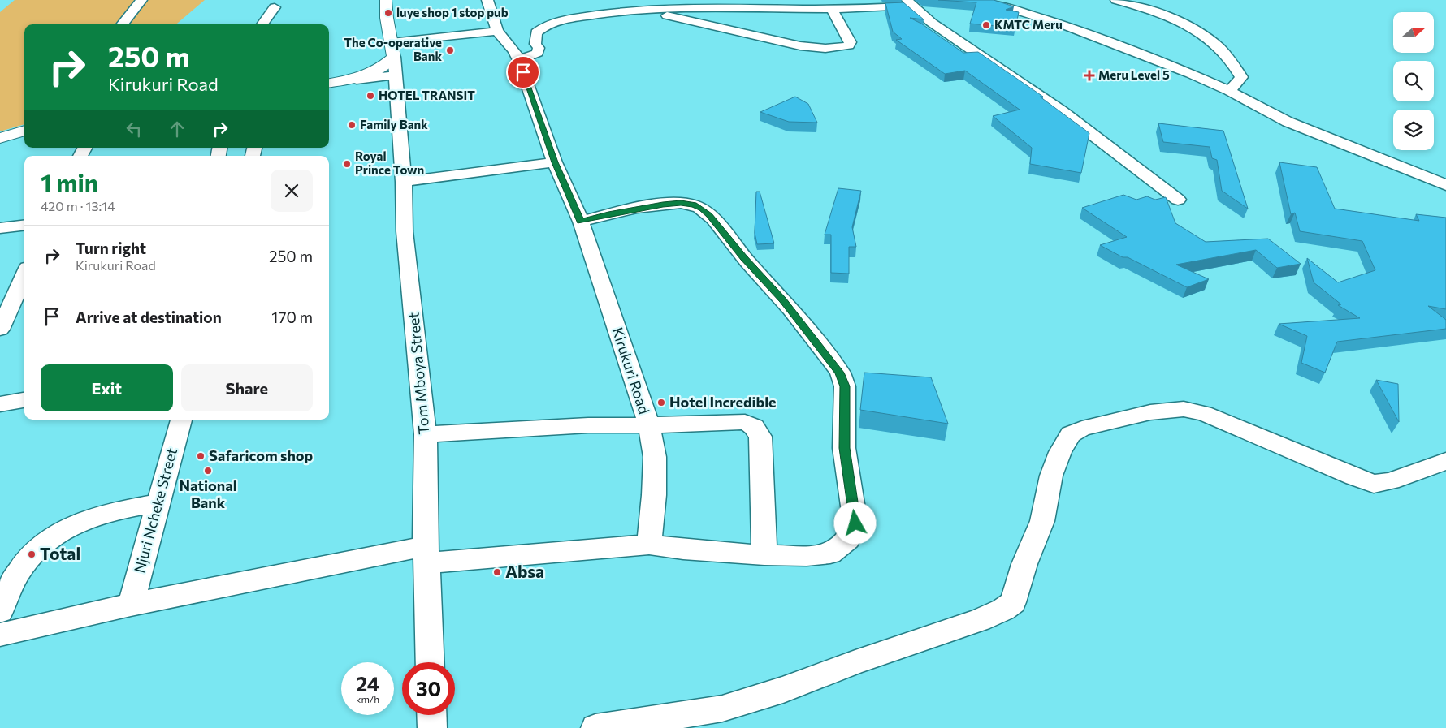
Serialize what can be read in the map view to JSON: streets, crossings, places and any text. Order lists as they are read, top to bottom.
{
  "streets": {
    "street": ["Kirukuri Road", "Tom Mboya Street", "Njuri Ncheke Street"]
  },
  "places": {
    "other": [
      "luye shop 1 stop pub",
      "KMTC Meru",
      "The Co-operative Bank",
      "HOTEL TRANSIT",
      "Family Bank",
      "Royal Prince Town",
      "Hotel Incredible",
      "Safaricom shop",
      "National Bank",
      "Total",
      "Absa"
    ],
    "health": ["Meru Level 5"]
  },
  "north": "right",
  "page": {
    "turn": ["250 m", "Kirukuri Road"],
    "heading": ["1 min", "420 m · 13:14"],
    "list": [
      {
        "name": "Turn right",
        "note": "Kirukuri Road",
        "value": "250 m"
      },
      {
        "name": "Arrive at destination",
        "value": "170 m"
      }
    ],
    "buttons": ["Exit", "Share"],
    "speed": "24 km/h",
    "limit": "30"
  }
}
